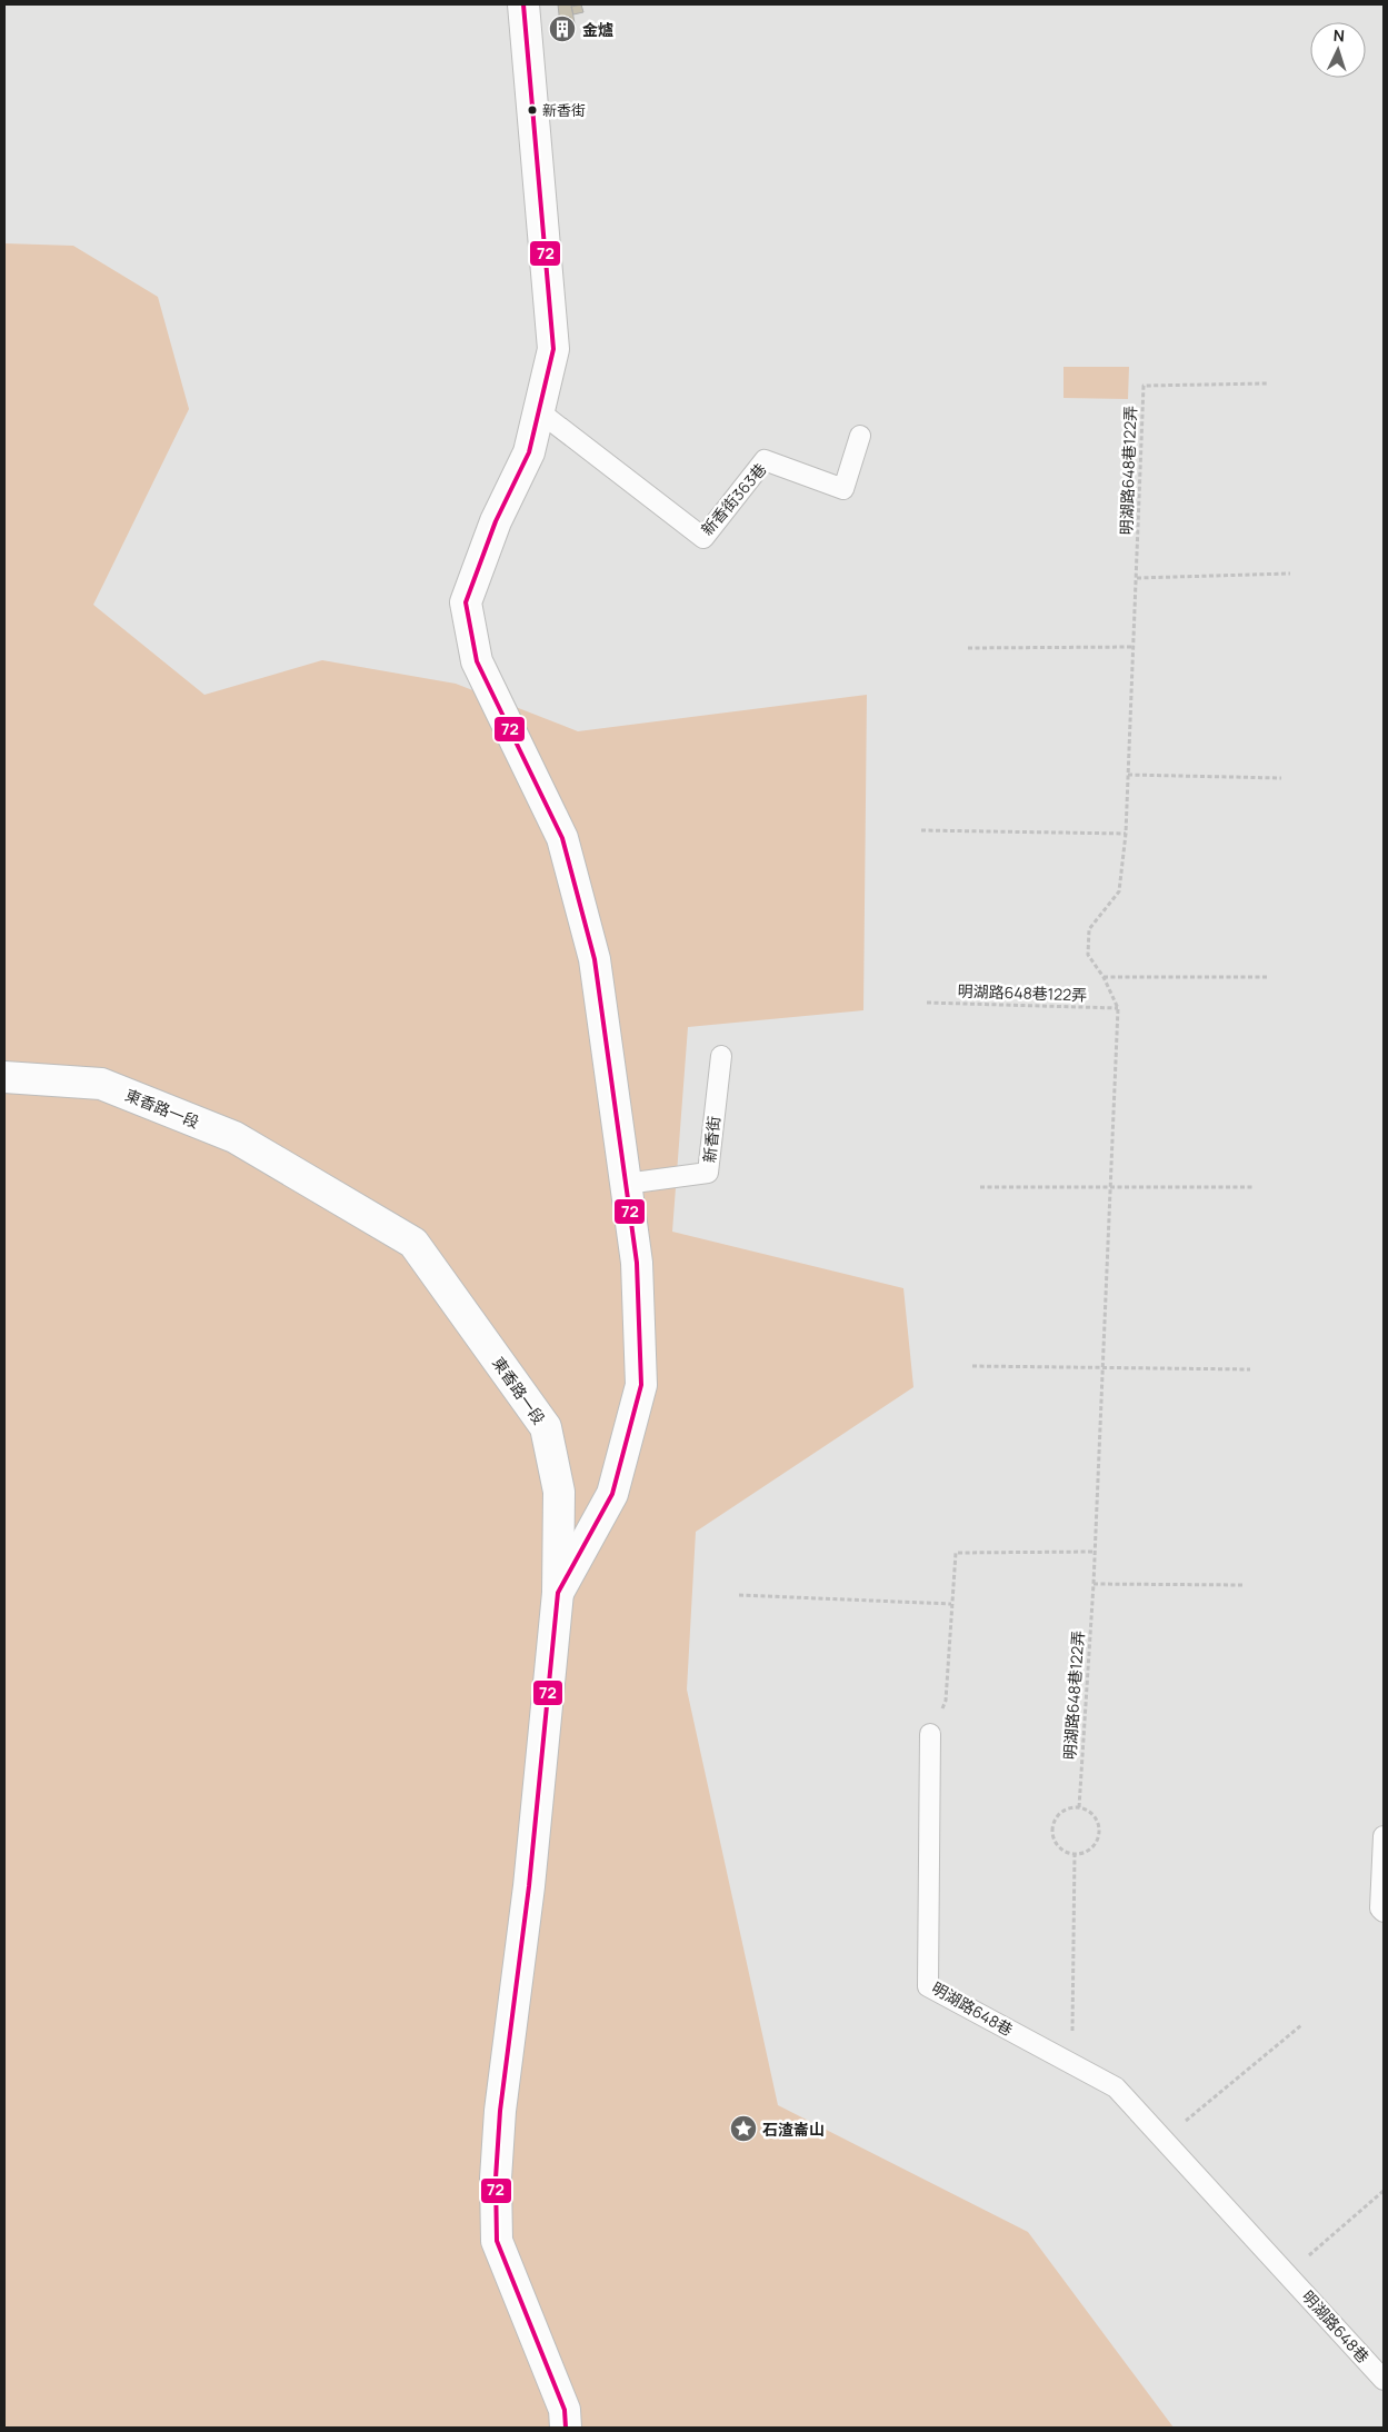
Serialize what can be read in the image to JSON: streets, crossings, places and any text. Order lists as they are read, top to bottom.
{
  "streets": {
    "street": ["東香路一段"],
    "lane": ["新香街363巷", "新香街", "明湖路648巷"],
    "path": ["明湖路648巷122弄"]
  },
  "places": {
    "building": ["金爐"],
    "other": ["新香街"],
    "place": ["石渣崙山"]
  },
  "lines": ["transit line 72"],
  "north": "top"
}
